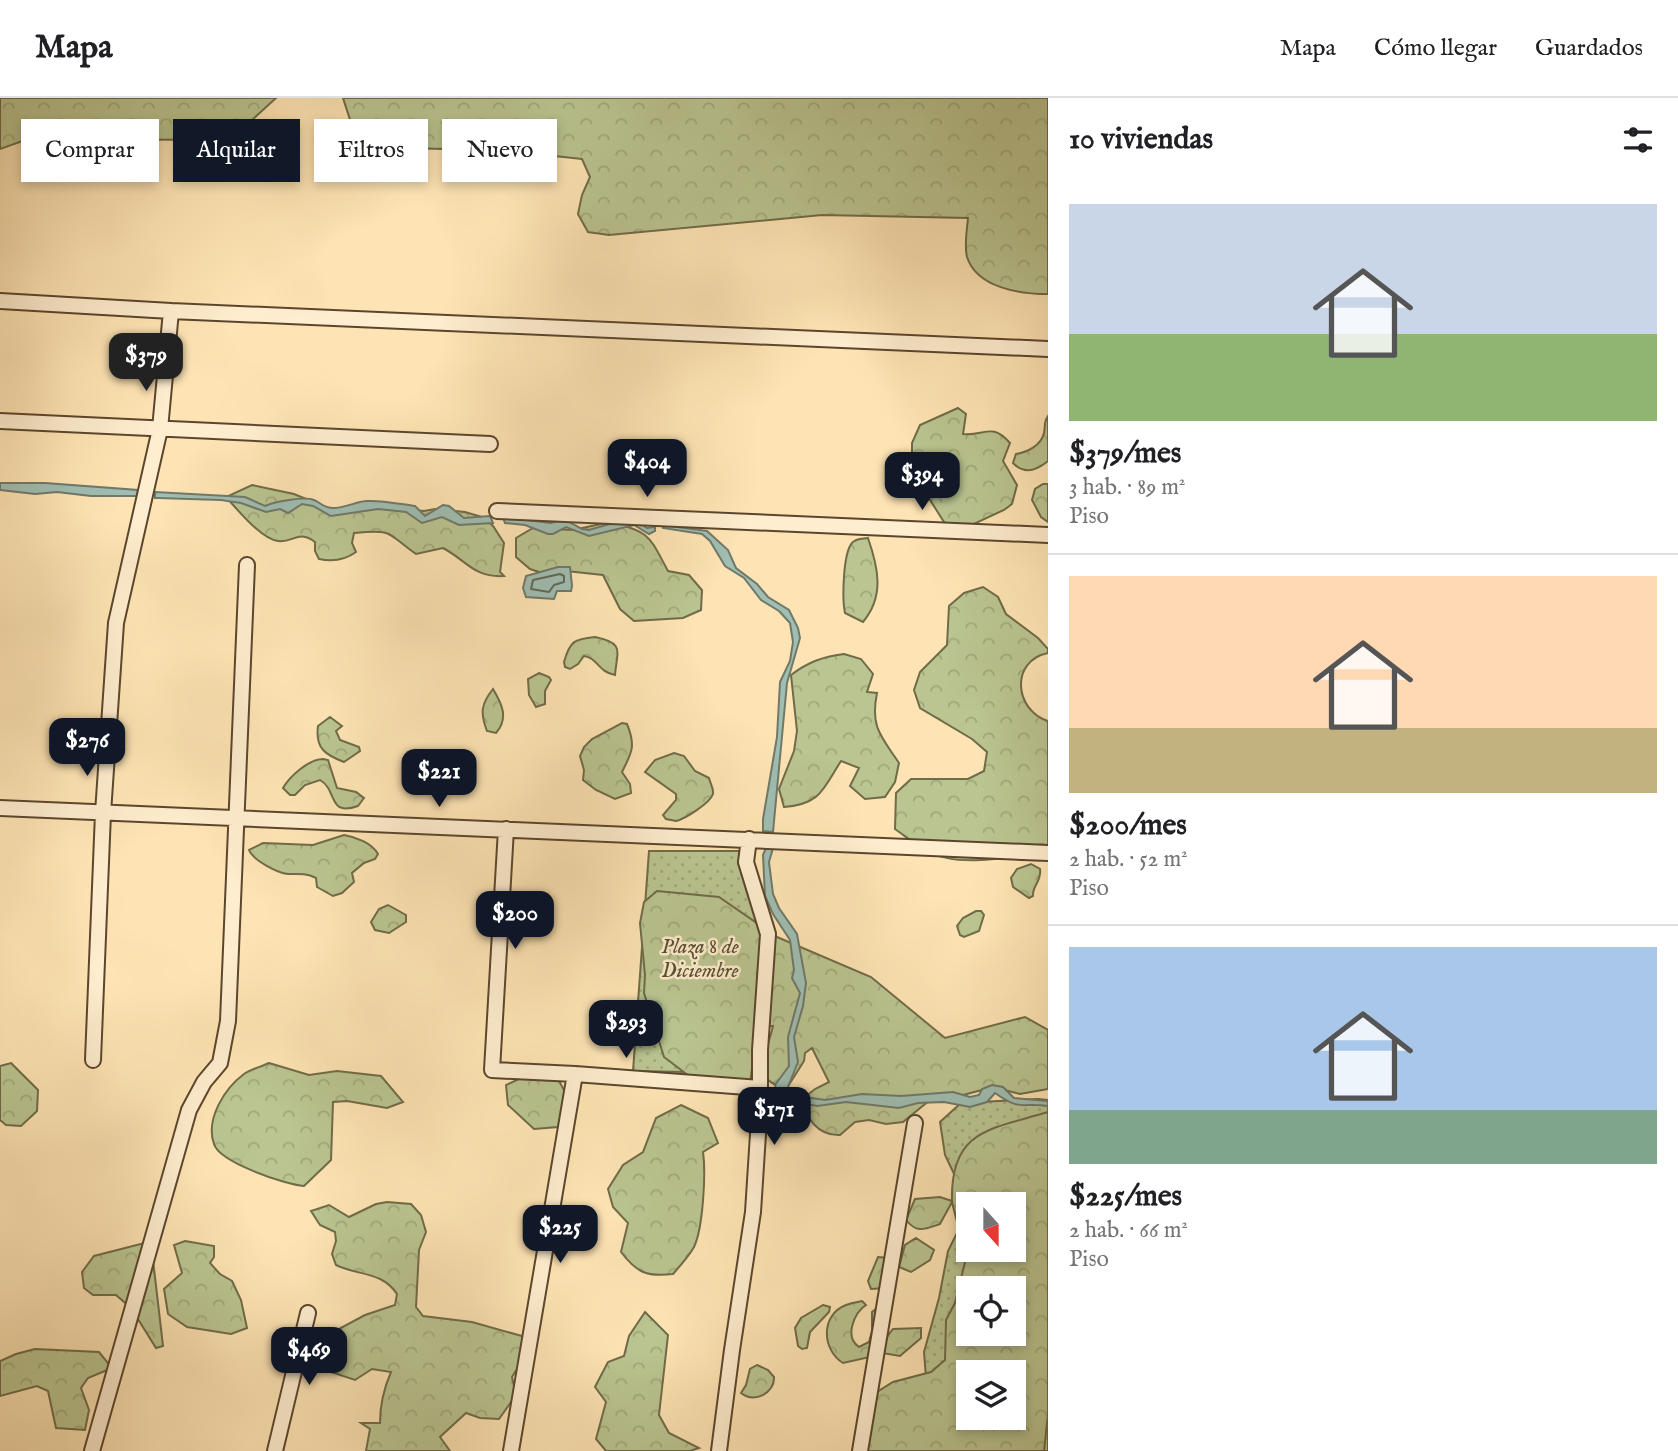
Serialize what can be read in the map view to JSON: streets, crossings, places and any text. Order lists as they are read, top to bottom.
{
  "parks": ["Plaza 8 de Diciembre"],
  "north": "bottom",
  "page": {
    "header": "Mapa",
    "nav": ["Mapa", "Cómo llegar", "Guardados"],
    "heading": "10 viviendas",
    "chip": [
      "Comprar",
      "Alquilar",
      "Filtros",
      "Nuevo"
    ],
    "list": [
      {
        "name": "$379/mes",
        "note": "3 hab. · 89 m² · Piso"
      },
      {
        "name": "$200/mes",
        "note": "2 hab. · 52 m² · Piso"
      },
      {
        "name": "$225/mes",
        "note": "2 hab. · 66 m² · Piso"
      }
    ],
    "price": [
      "$379",
      "$404",
      "$394",
      "$276",
      "$221",
      "$200",
      "$293",
      "$171",
      "$225",
      "$469"
    ]
  }
}
